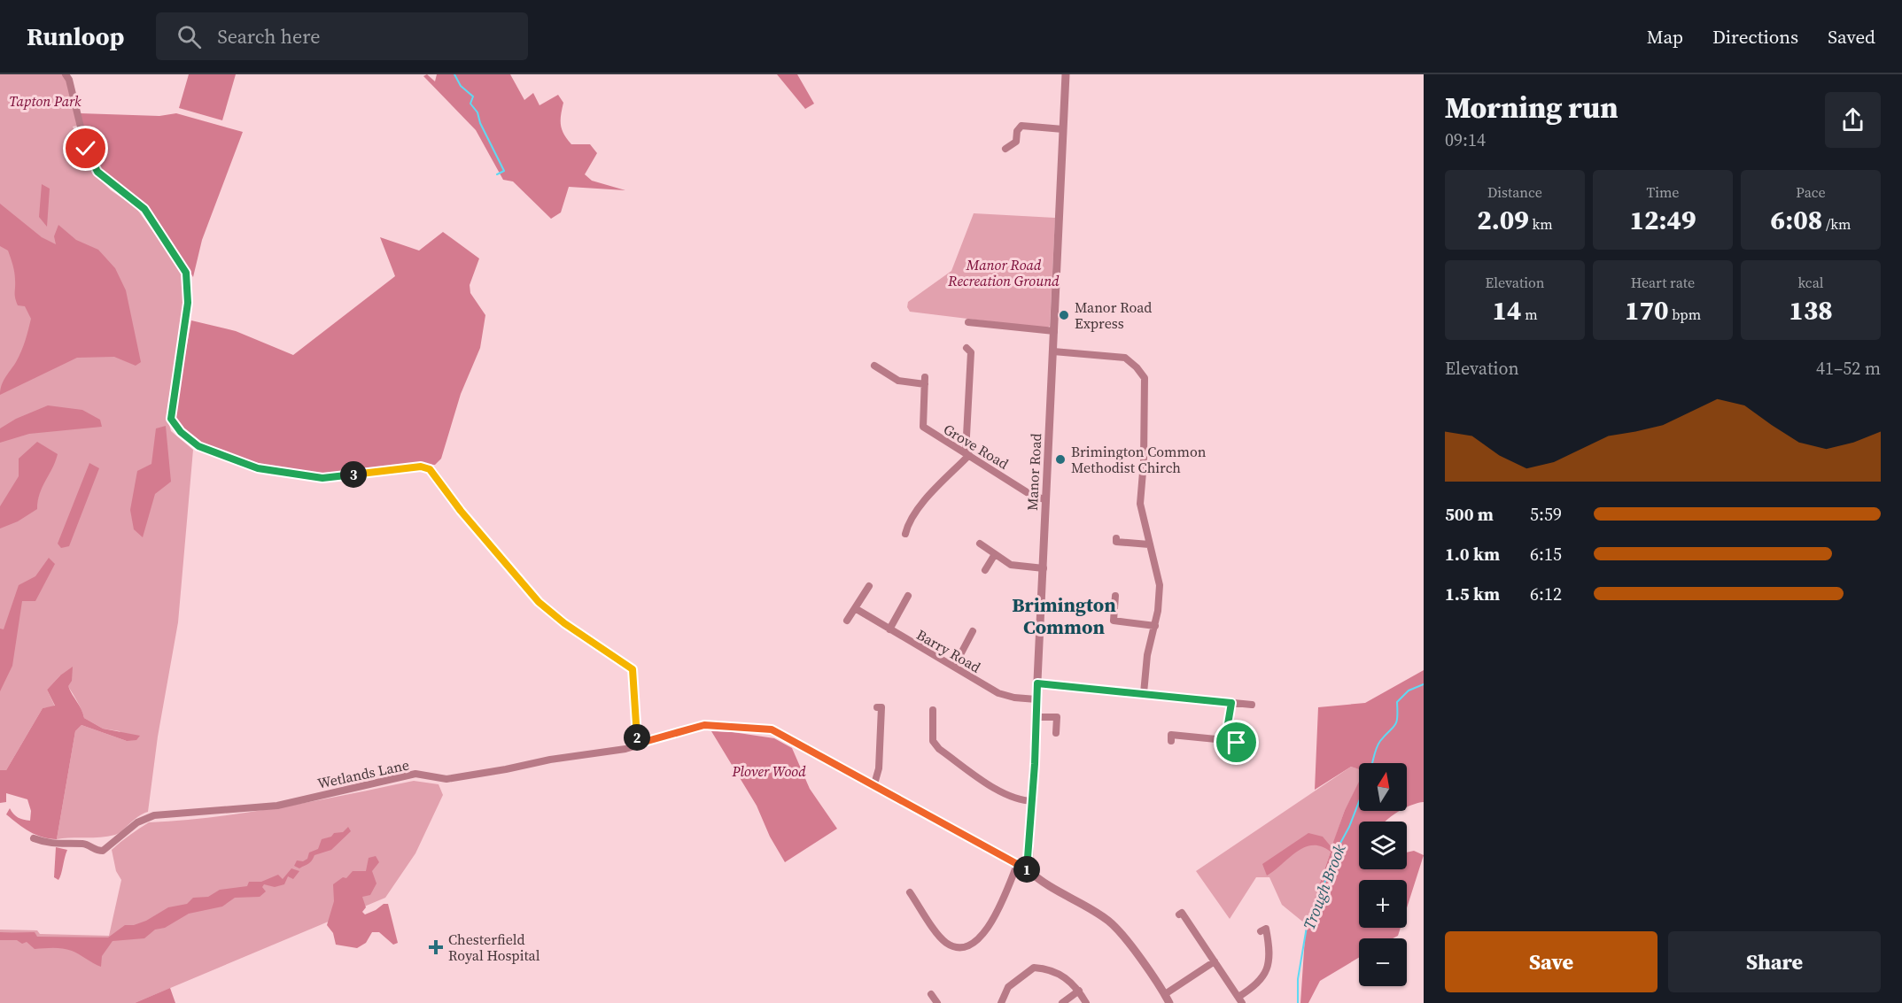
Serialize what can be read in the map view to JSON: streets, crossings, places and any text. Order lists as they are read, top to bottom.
{
  "streets": {
    "street": [
      "Grove Road",
      "Manor Road",
      "Barry Road",
      "Wetlands Lane"
    ]
  },
  "crossings": [
    ["Grove Road", "Manor Road"],
    ["Manor Road", "Barry Road"],
    ["Manor Road", "Wetlands Lane"]
  ],
  "districts": ["Brimington Common"],
  "water": ["Trough Brook"],
  "parks": ["Tapton Park", "Manor Road Recreation Ground", "Plover Wood"],
  "places": {
    "other": ["Manor Road Express", "Brimington Common Methodist Chirch"],
    "health": ["Chesterfield Royal Hospital"]
  },
  "north": "top",
  "page": {
    "header": "Runloop",
    "search": "Search here",
    "nav": ["Map", "Directions", "Saved"],
    "heading": ["Morning run", "09:14"],
    "stats": [
      ["Distance", "2.09 km"],
      ["Time", "12:49"],
      ["Pace", "6:08 /km"],
      ["Elevation", "14 m"],
      ["Heart rate", "170 bpm"],
      ["kcal", "138"]
    ],
    "chart": ["Elevation", "41–52 m"],
    "pins": ["3", "2", "1"],
    "list": [
      {
        "name": "500 m",
        "note": "5:59"
      },
      {
        "name": "1.0 km",
        "note": "6:15"
      },
      {
        "name": "1.5 km",
        "note": "6:12"
      }
    ],
    "map_buttons": ["+", "−"],
    "buttons": ["Save", "Share"]
  }
}
